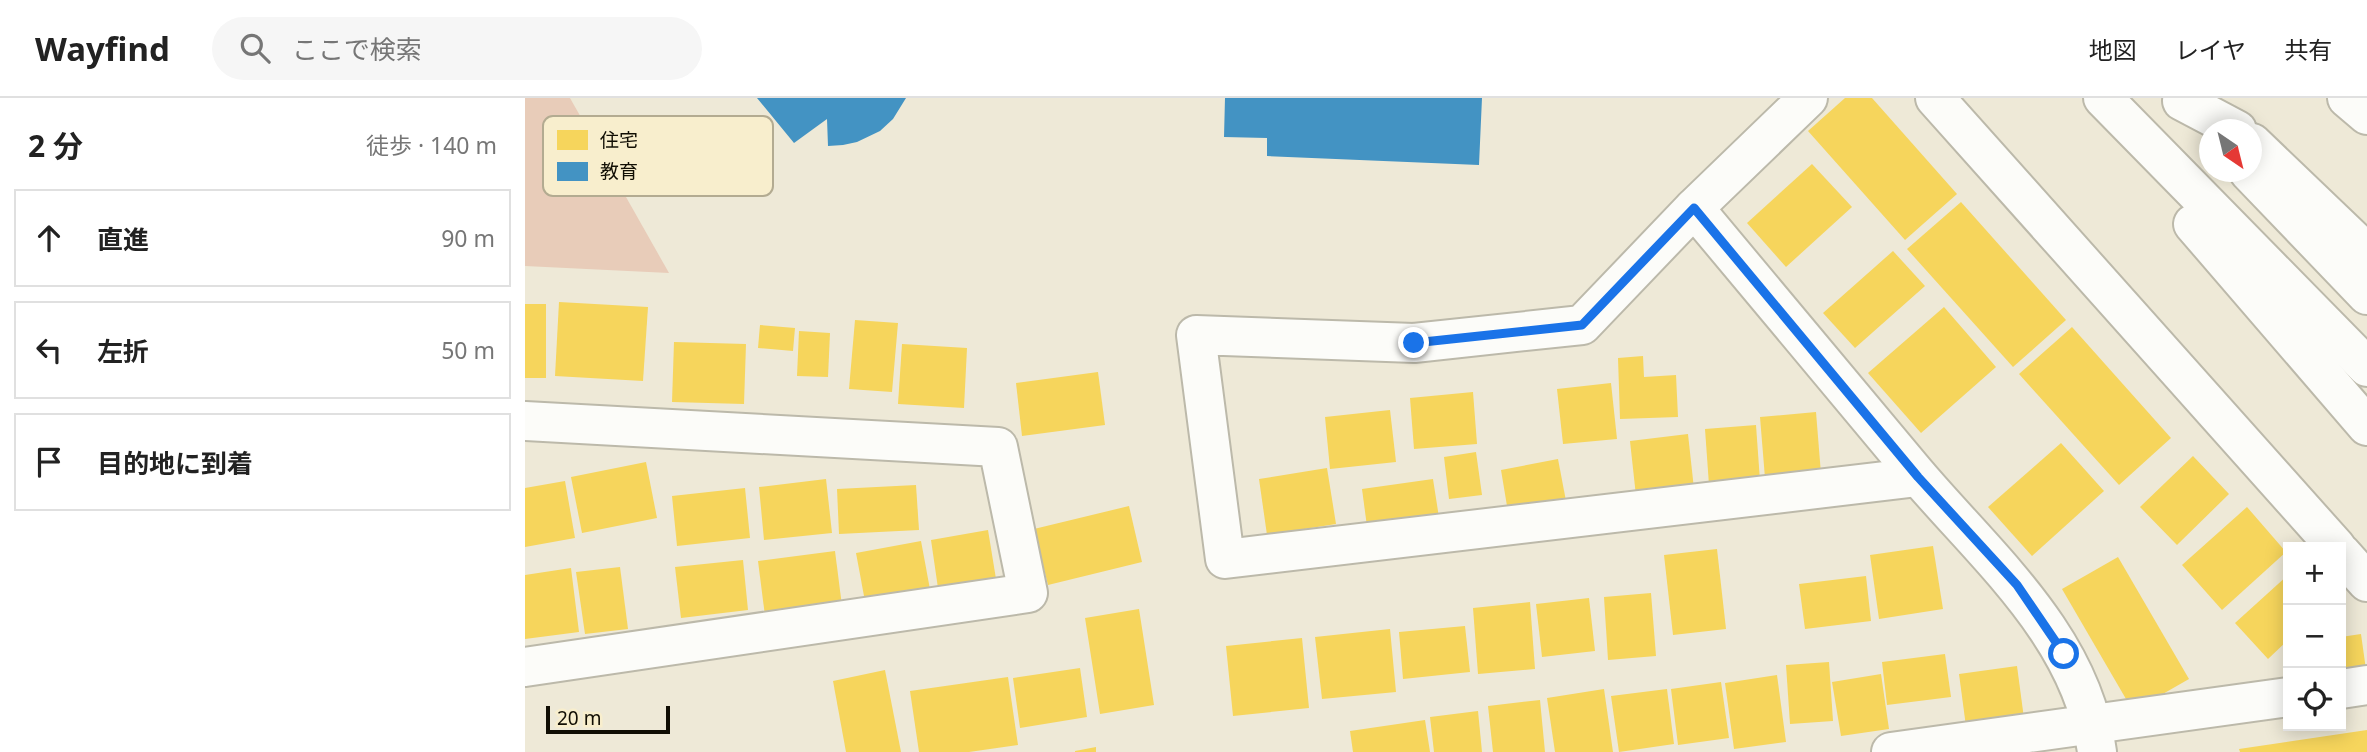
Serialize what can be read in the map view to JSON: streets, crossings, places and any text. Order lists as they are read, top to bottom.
{
  "legend": ["住宅", "教育"],
  "scale_bar": "20 m",
  "north": "bottom right",
  "page": {
    "header": "Wayfind",
    "search": "ここで検索",
    "nav": ["地図", "レイヤ", "共有"],
    "heading": ["2 分", "徒歩 · 140 m"],
    "list": [
      ["直進", "90 m"],
      ["左折", "50 m"],
      "目的地に到着"
    ],
    "map_buttons": ["+", "−"],
    "scale": "20 m"
  }
}
